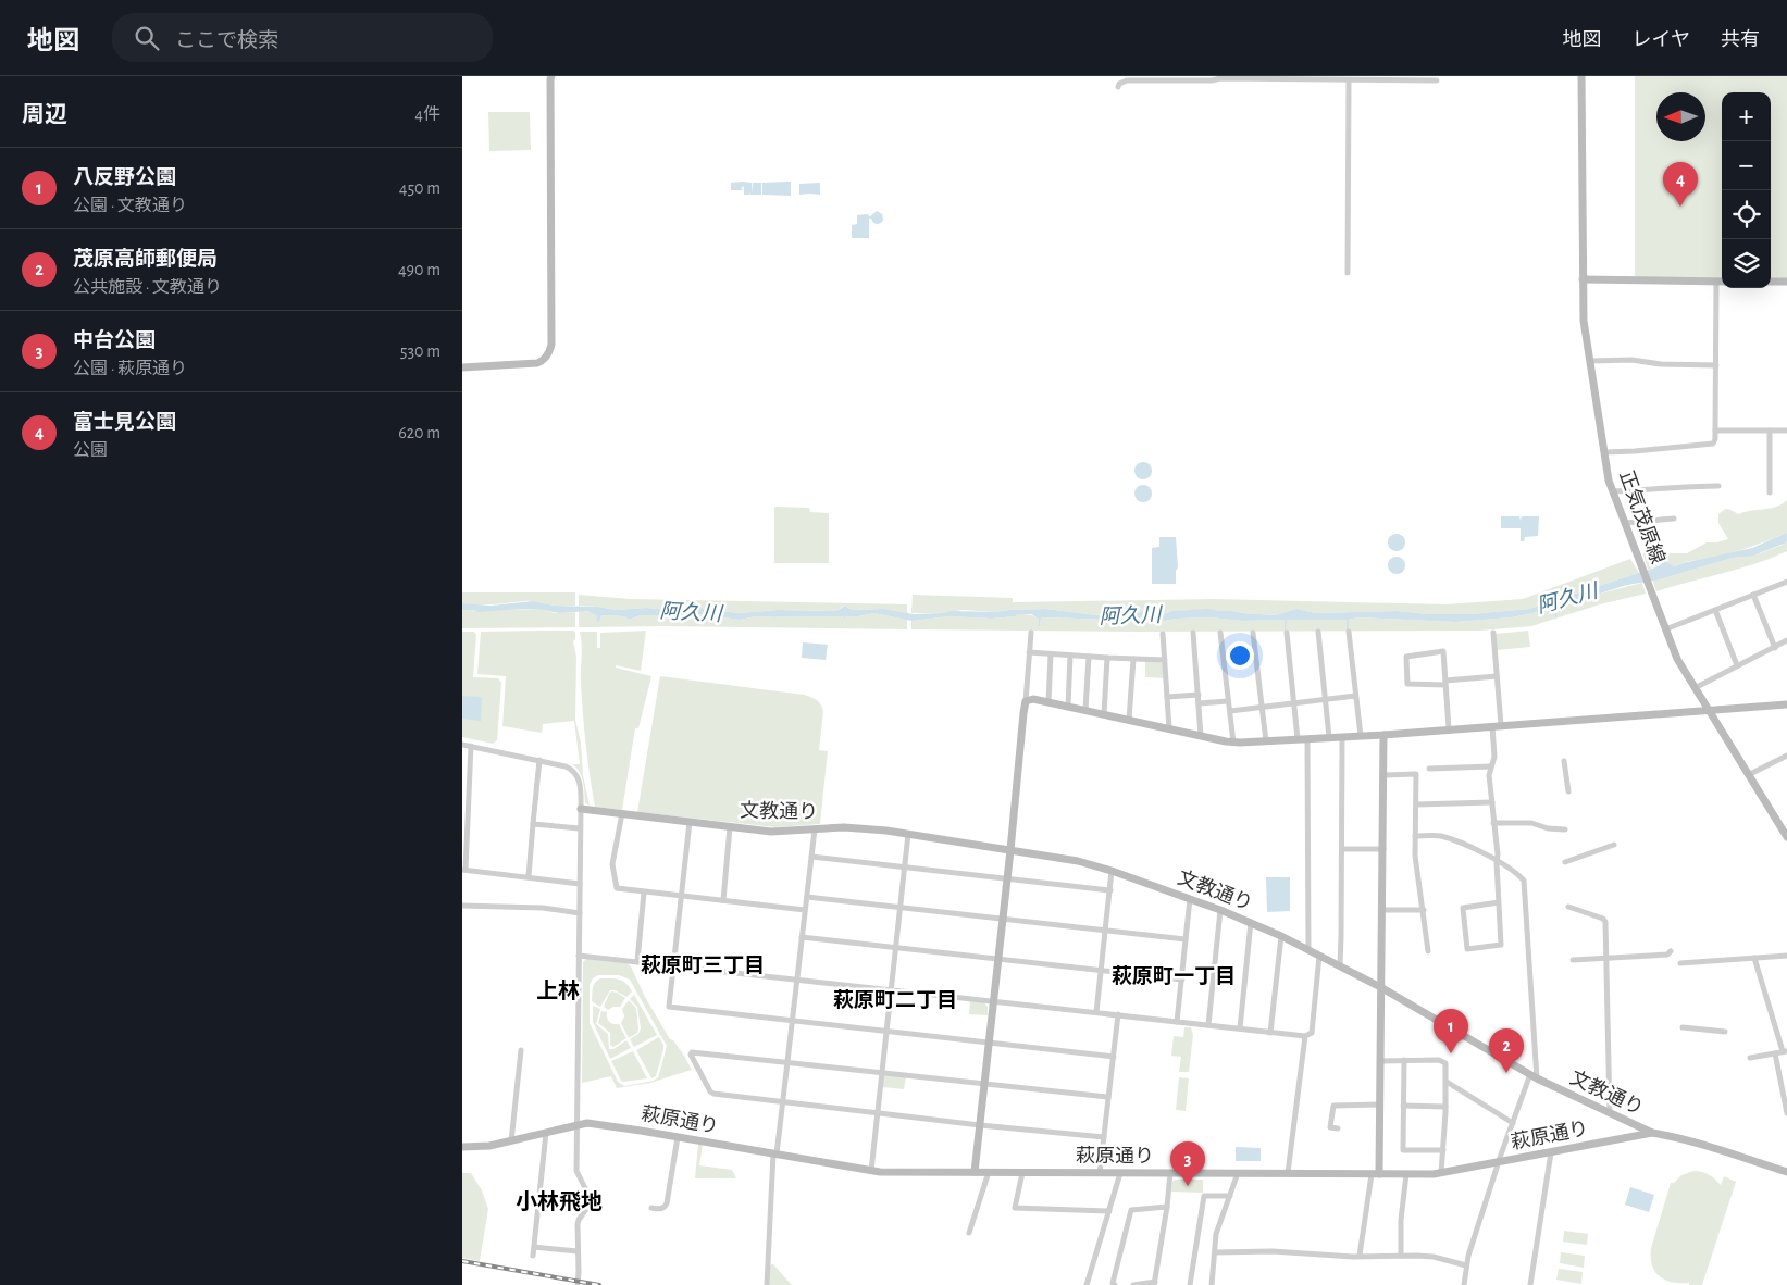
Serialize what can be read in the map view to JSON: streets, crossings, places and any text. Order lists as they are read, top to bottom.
{
  "streets": {
    "street": ["正気茂原線", "文教通り", "萩原通り"]
  },
  "crossings": [
    ["文教通り", "萩原通り"]
  ],
  "districts": [
    "萩原町三丁目",
    "萩原町一丁目",
    "上林",
    "萩原町二丁目",
    "小林飛地"
  ],
  "water": ["阿久川"],
  "north": "left",
  "page": {
    "header": "地図",
    "search": "ここで検索",
    "nav": ["地図", "レイヤ", "共有"],
    "heading": ["周辺", "4件"],
    "map_buttons": ["+", "−"],
    "list": [
      {
        "mark": "1",
        "name": "八反野公園",
        "note": "公園 · 文教通り",
        "value": "450 m"
      },
      {
        "mark": "2",
        "name": "茂原高師郵便局",
        "note": "公共施設 · 文教通り",
        "value": "490 m"
      },
      {
        "mark": "3",
        "name": "中台公園",
        "note": "公園 · 萩原通り",
        "value": "530 m"
      },
      {
        "mark": "4",
        "name": "富士見公園",
        "note": "公園",
        "value": "620 m"
      }
    ],
    "pins": [
      "4",
      "1",
      "2",
      "3"
    ]
  }
}
